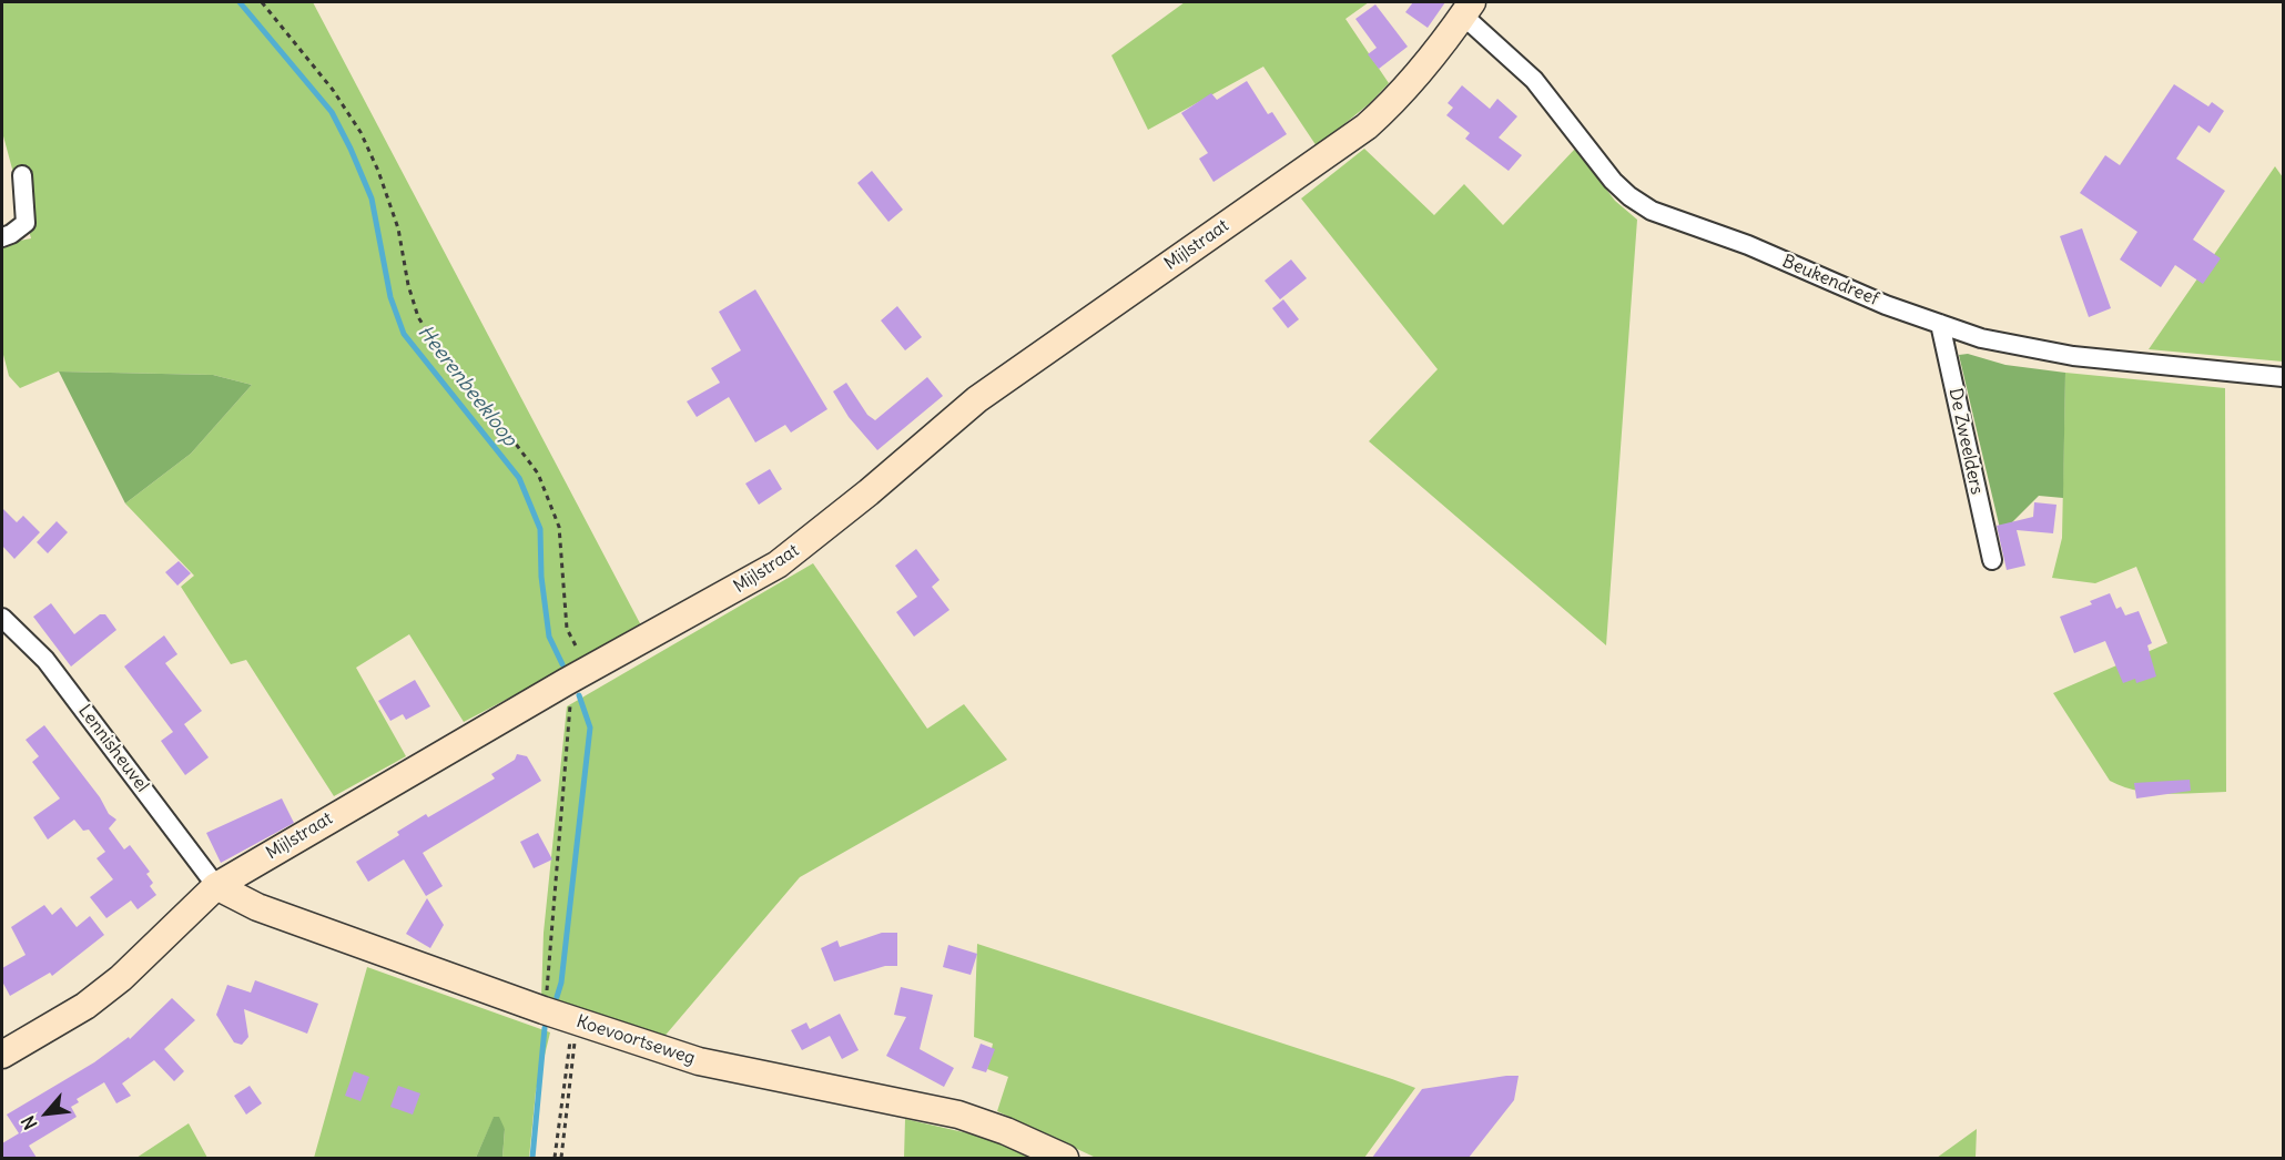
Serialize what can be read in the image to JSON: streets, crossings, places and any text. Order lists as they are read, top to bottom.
{
  "streets": {
    "street": [
      "Mijlstraat",
      "Beukendreef",
      "De Zweelders",
      "Lennisheuvel",
      "Koevoortseweg"
    ]
  },
  "crossings": [
    ["Mijlstraat", "Beukendreef"],
    ["Mijlstraat", "Lennisheuvel"],
    ["Mijlstraat", "Koevoortseweg"],
    ["Beukendreef", "De Zweelders"],
    ["Lennisheuvel", "Koevoortseweg"]
  ],
  "water": ["Heerenbeekloop"],
  "north": "bottom left"
}
